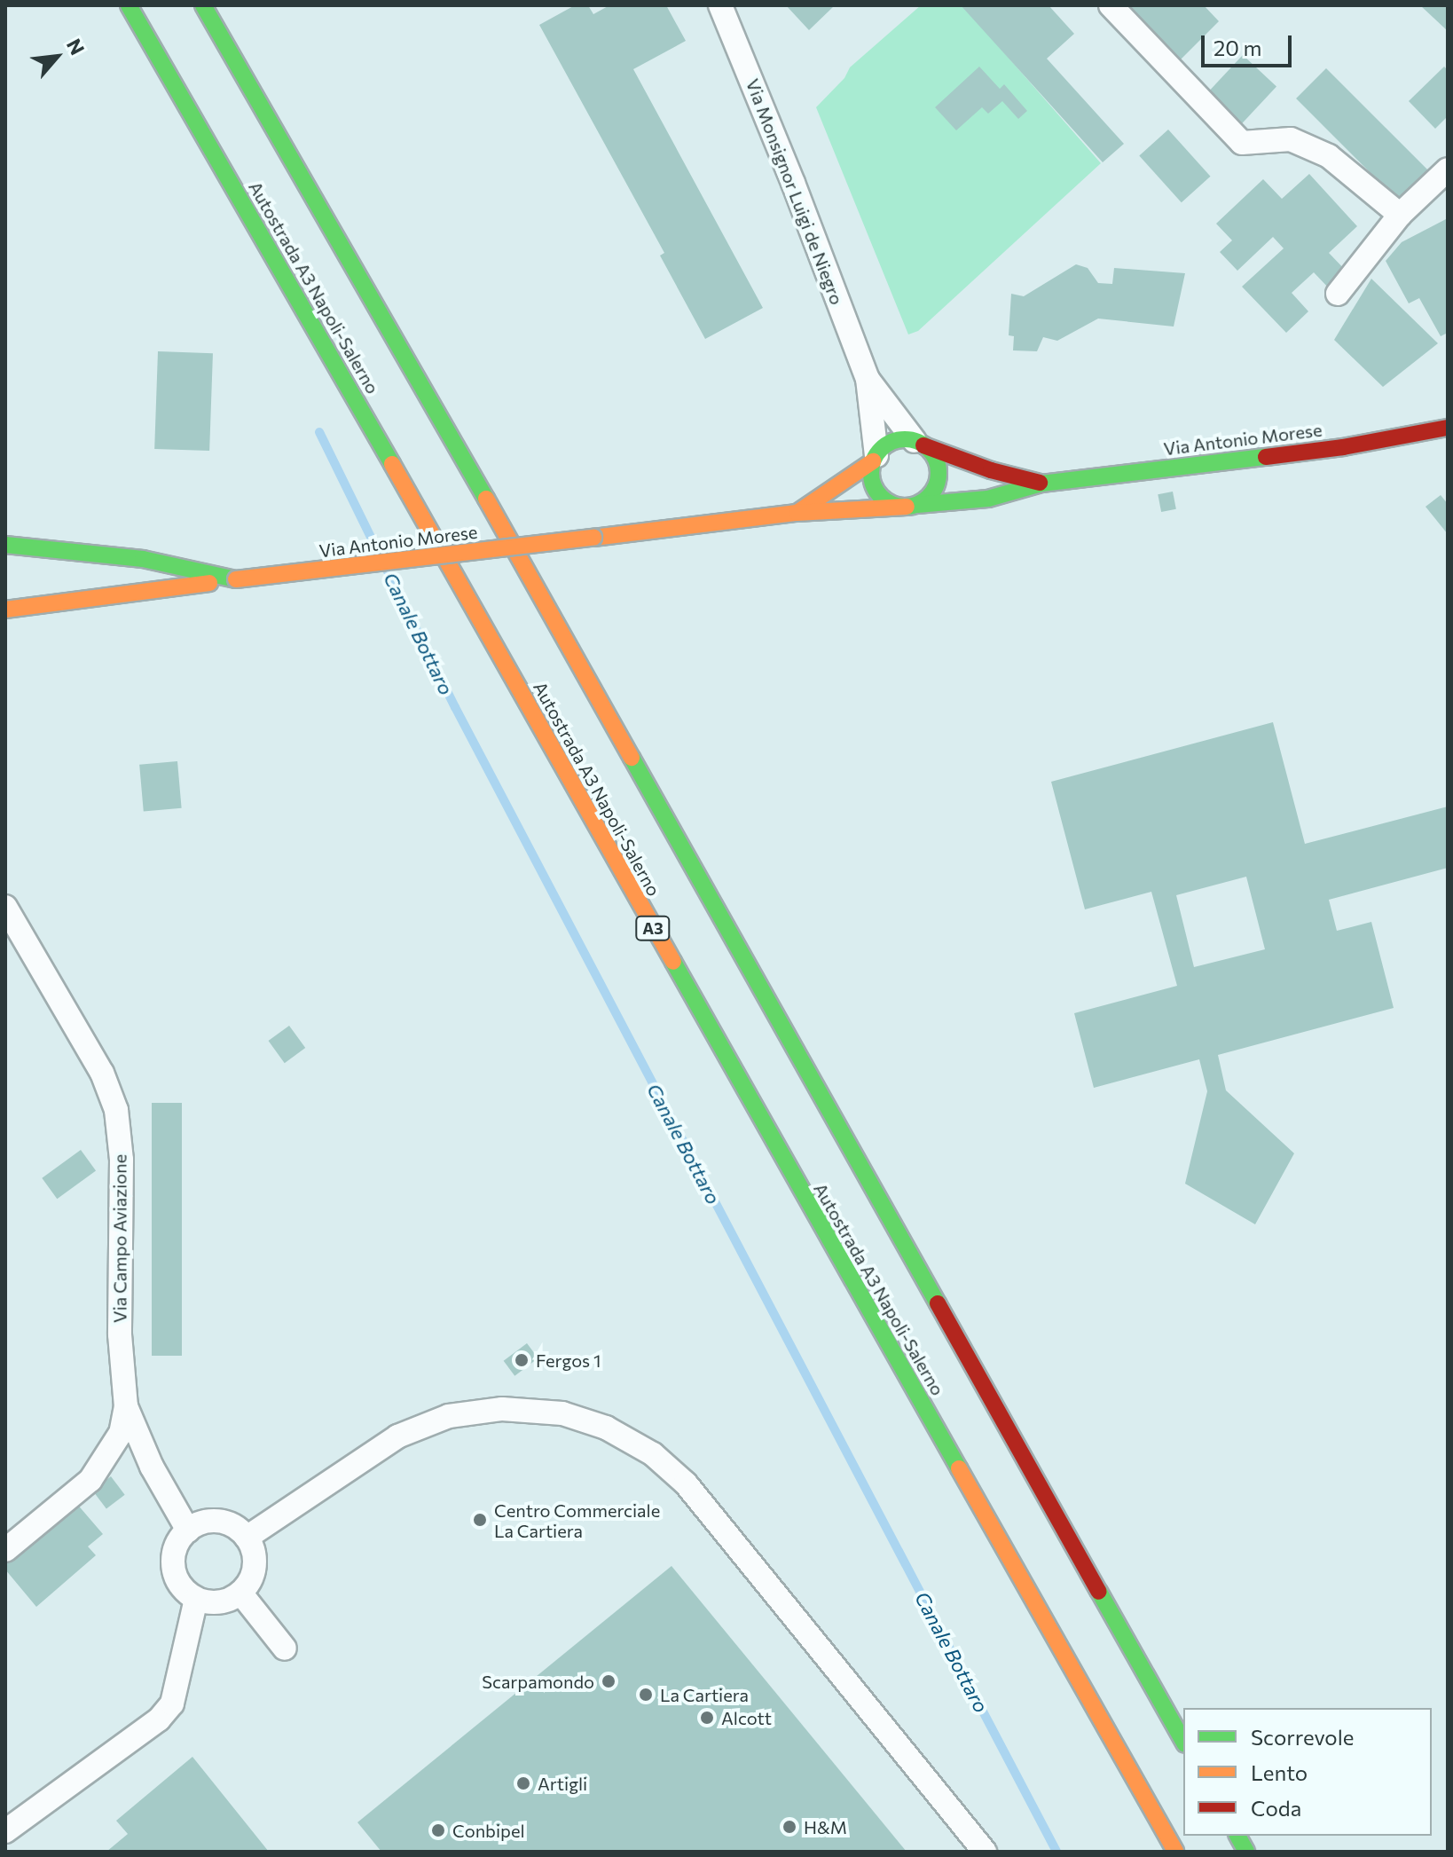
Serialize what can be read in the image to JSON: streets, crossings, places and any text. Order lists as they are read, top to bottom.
{
  "streets": {
    "main road": ["Autostrada A3 Napoli-Salerno", "Via Antonio Morese", "A3"],
    "street": ["Via Monsignor Luigi de Niegro", "Via Campo Aviazione"]
  },
  "water": ["Canale Bottaro"],
  "places": [
    "Fergos 1",
    "Centro Commerciale La Cartiera",
    "Scarpamondo",
    "La Cartiera",
    "Alcott",
    "Artigli",
    "H&M",
    "Conbipel"
  ],
  "legend": ["Scorrevole", "Lento", "Coda"],
  "scale_bar": "20 m",
  "north": "top right"
}
